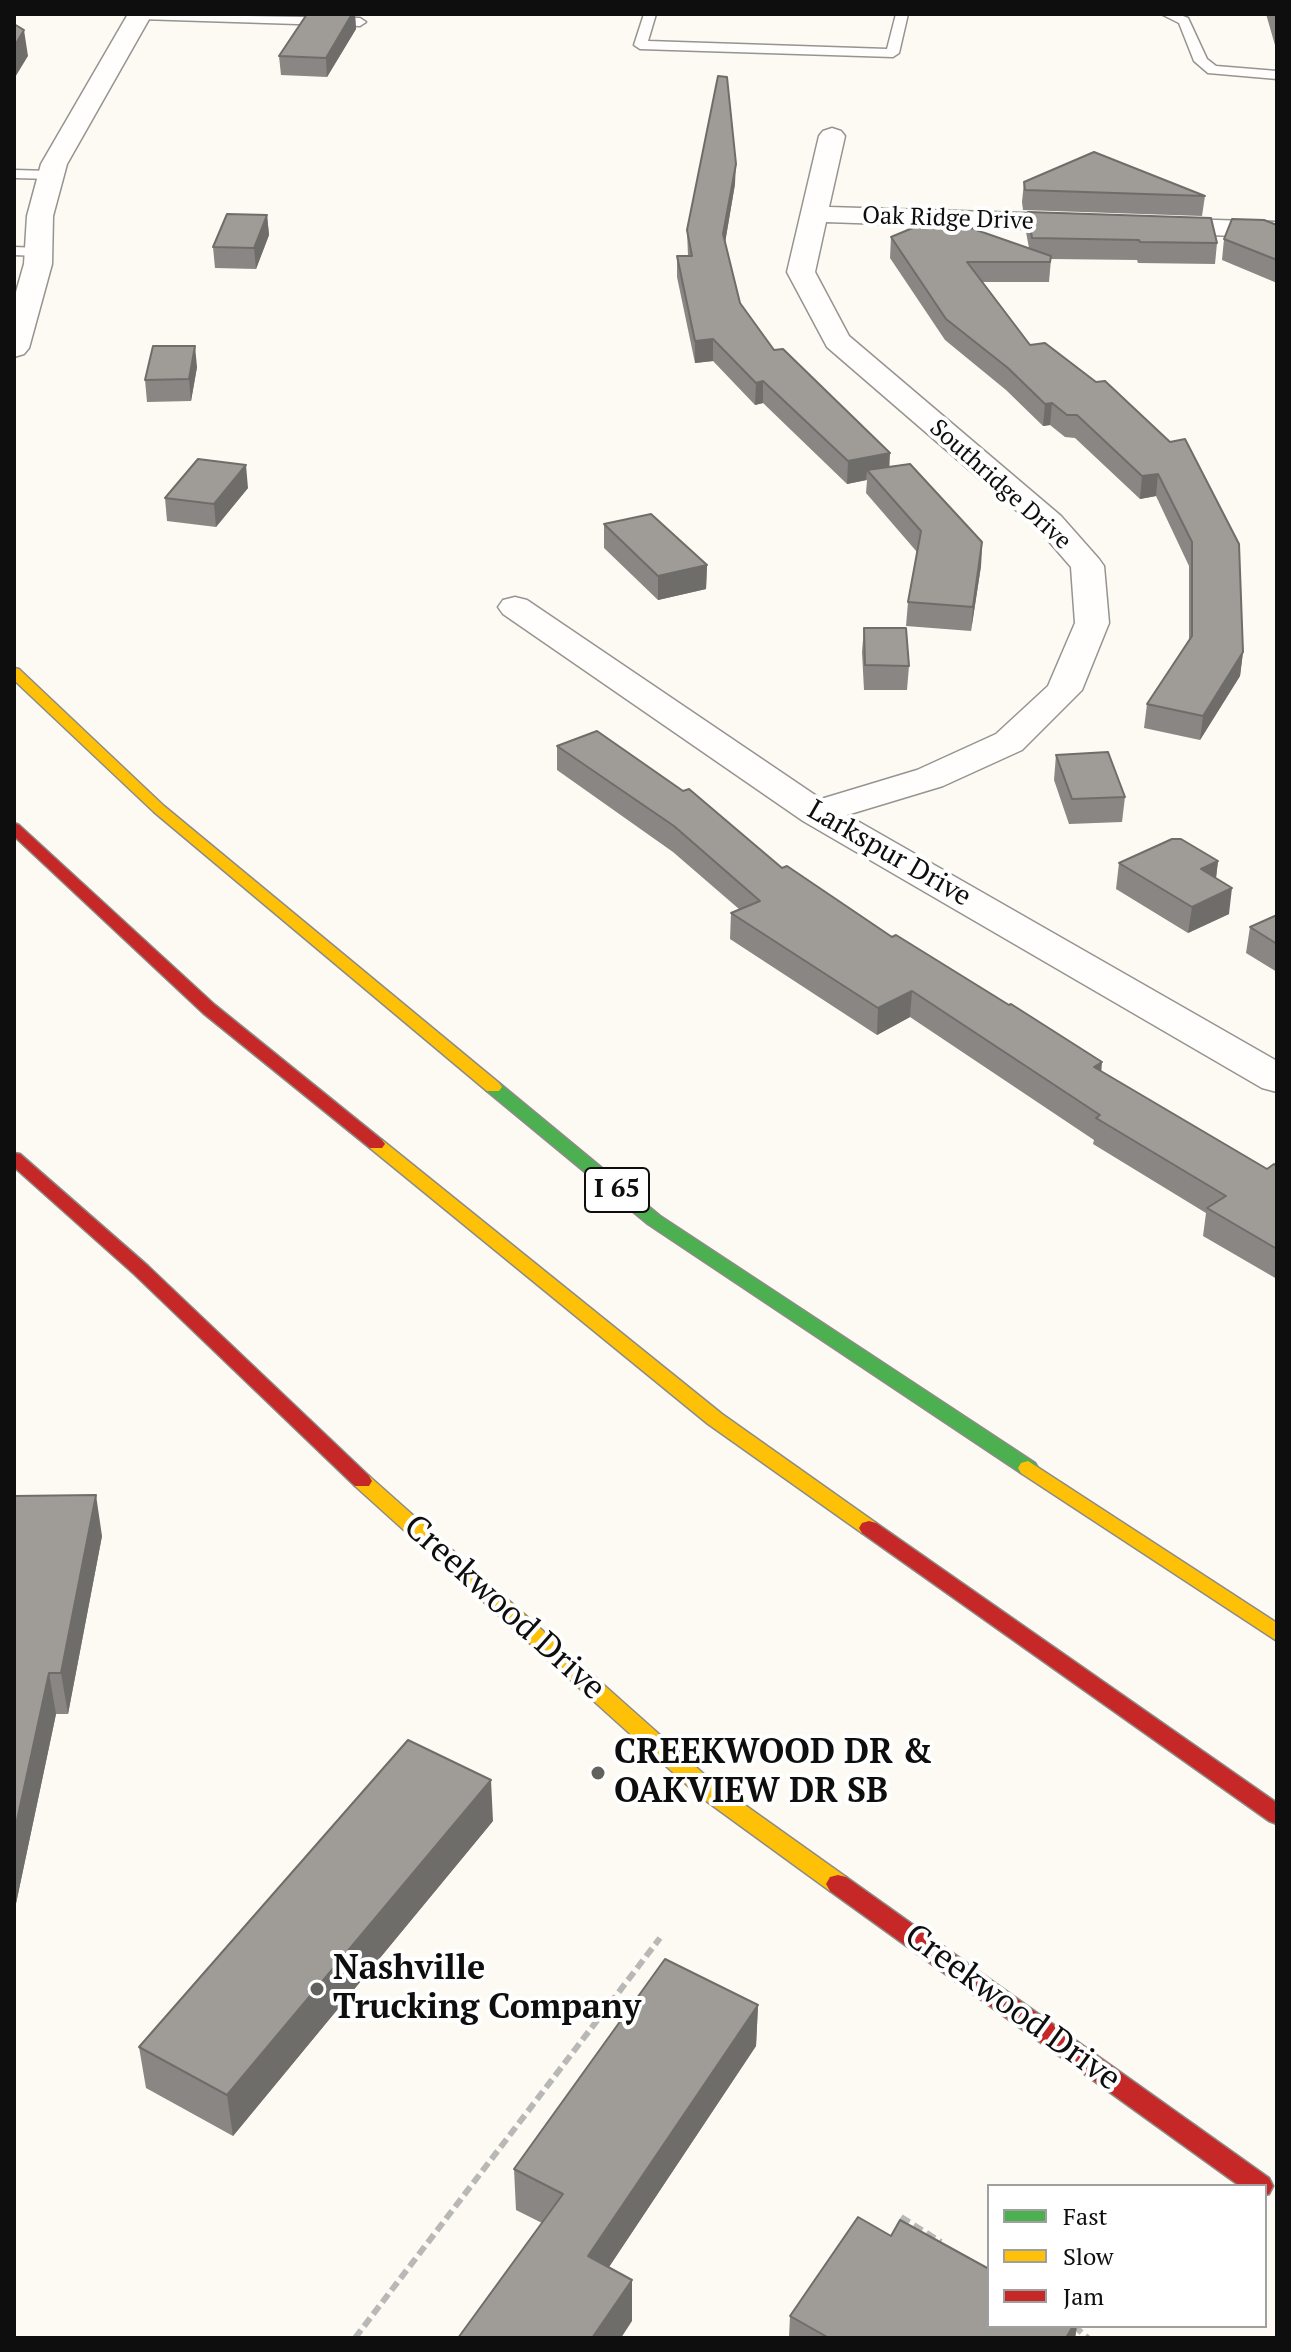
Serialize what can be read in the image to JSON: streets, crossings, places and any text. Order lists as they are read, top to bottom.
{
  "streets": {
    "main road": ["I 65", "Creekwood Drive"],
    "street": ["Oak Ridge Drive", "Southridge Drive", "Larkspur Drive"]
  },
  "crossings": [
    ["Oak Ridge Drive", "Southridge Drive"],
    ["Southridge Drive", "Larkspur Drive"]
  ],
  "places": ["CREEKWOOD DR & OAKVIEW DR SB", "Nashville Trucking Company"],
  "legend": ["Fast", "Slow", "Jam"]
}
